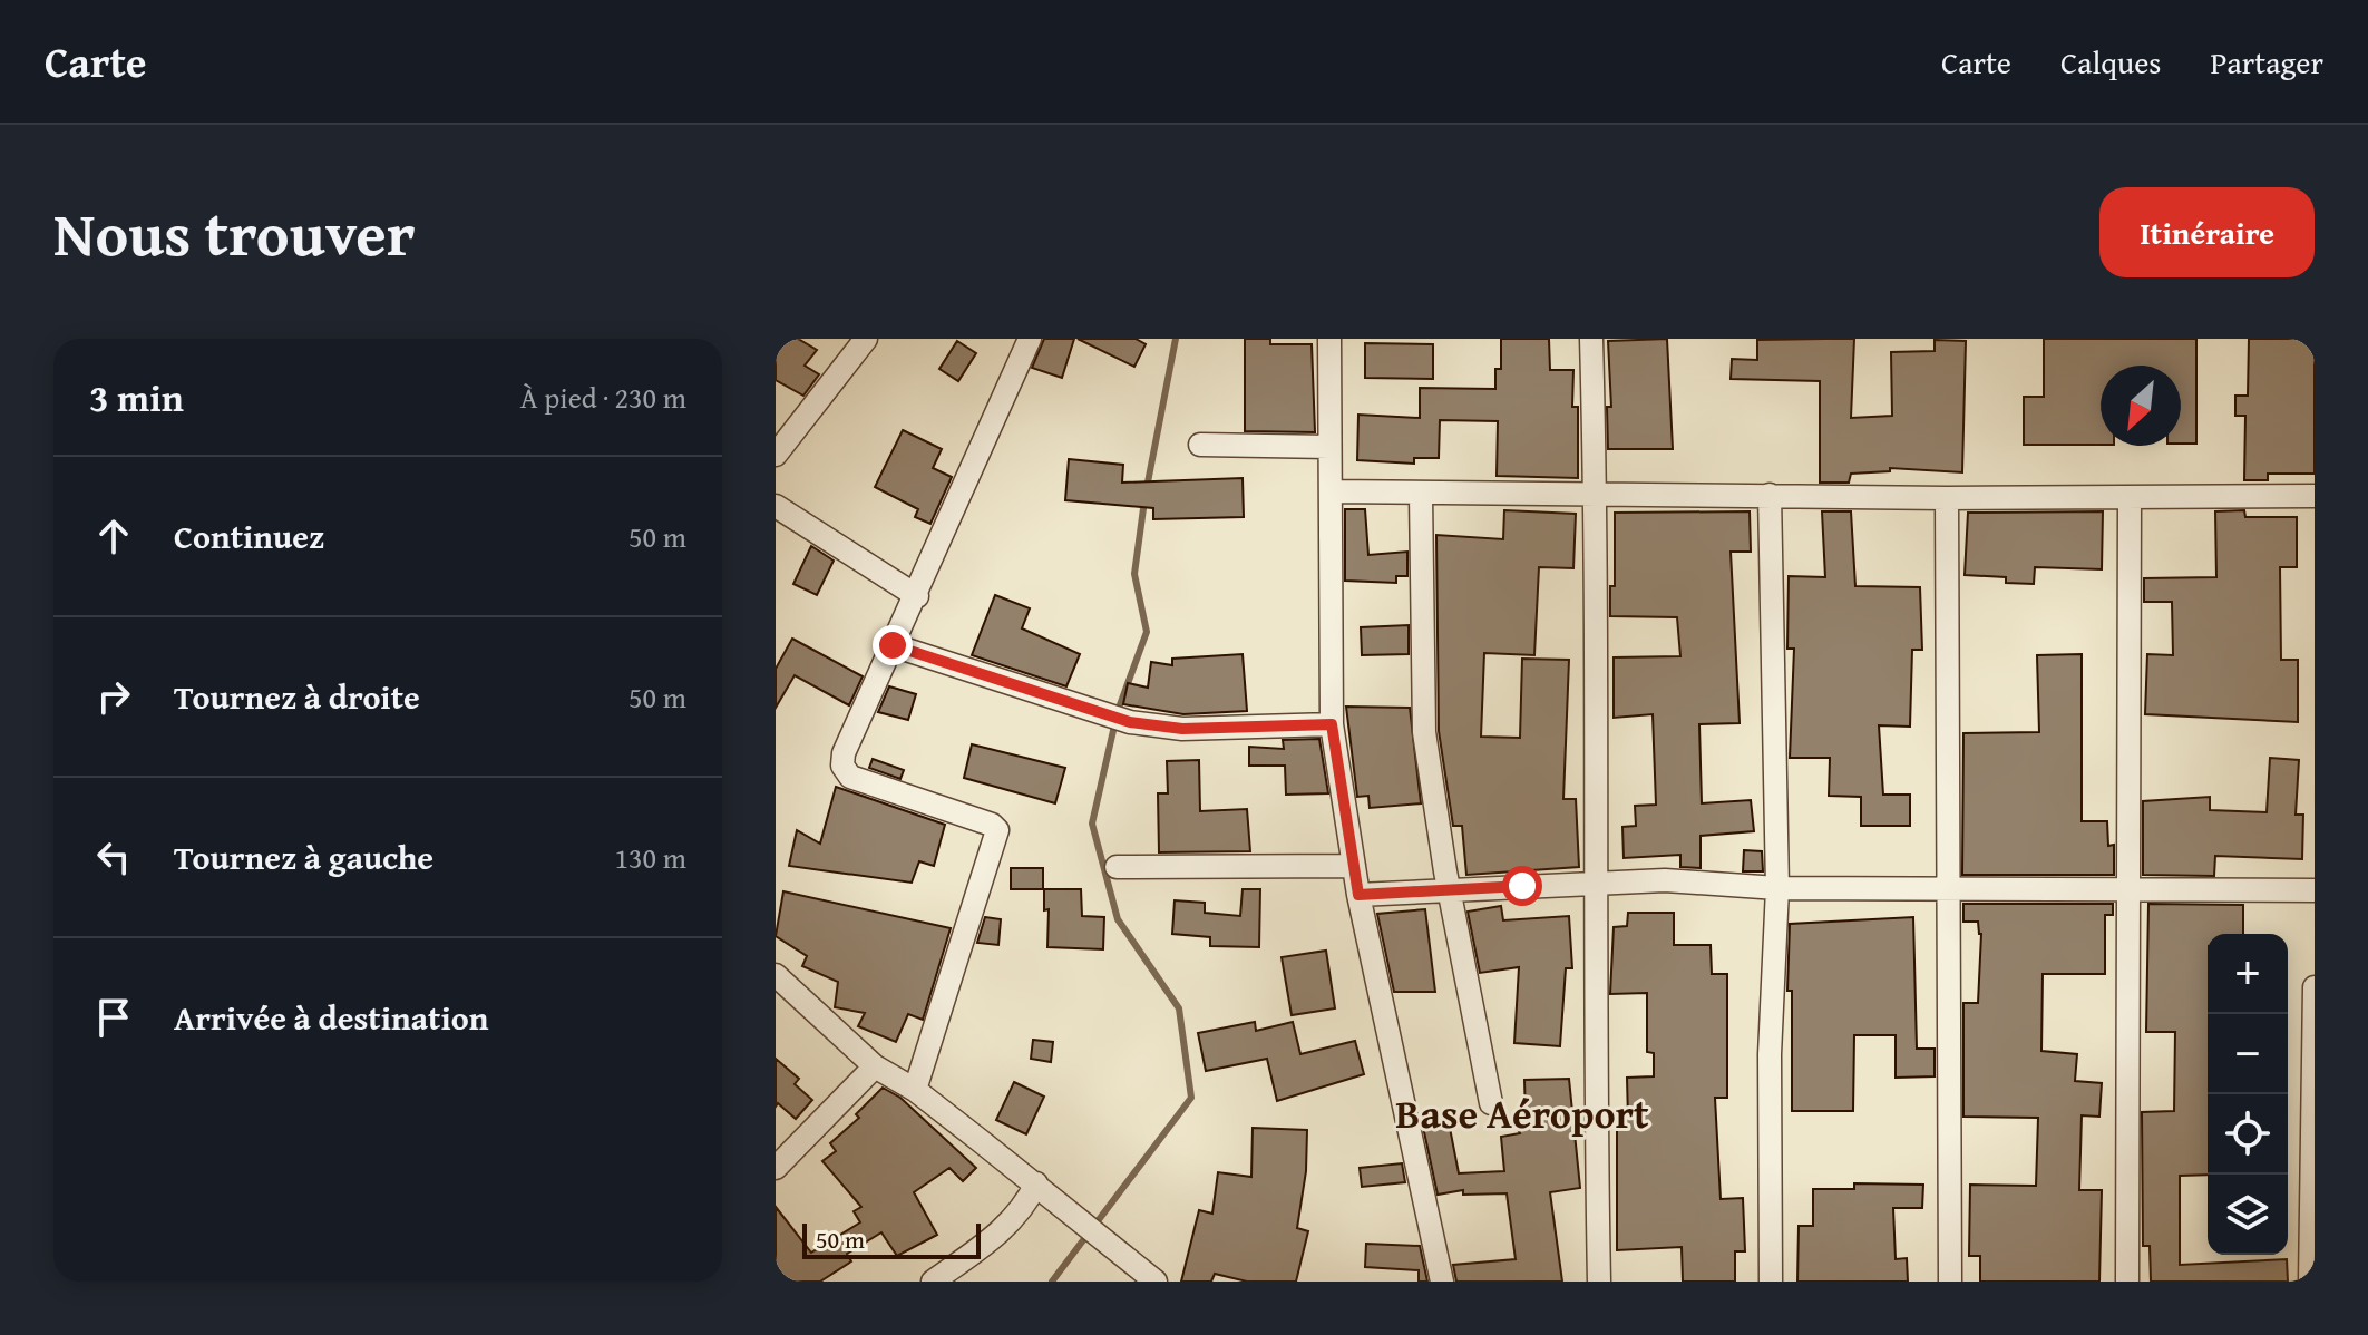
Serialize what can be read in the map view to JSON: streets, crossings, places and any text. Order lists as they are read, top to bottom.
{
  "districts": ["Base Aéroport"],
  "scale_bar": "50 m",
  "north": "bottom left",
  "page": {
    "header": "Carte",
    "nav": ["Carte", "Calques", "Partager"],
    "title": "Nous trouver",
    "buttons": "Itinéraire",
    "heading": ["3 min", "À pied · 230 m"],
    "list": [
      ["Continuez", "50 m"],
      ["Tournez à droite", "50 m"],
      ["Tournez à gauche", "130 m"],
      "Arrivée à destination"
    ],
    "map_buttons": ["+", "−"],
    "scale": "50 m"
  }
}
